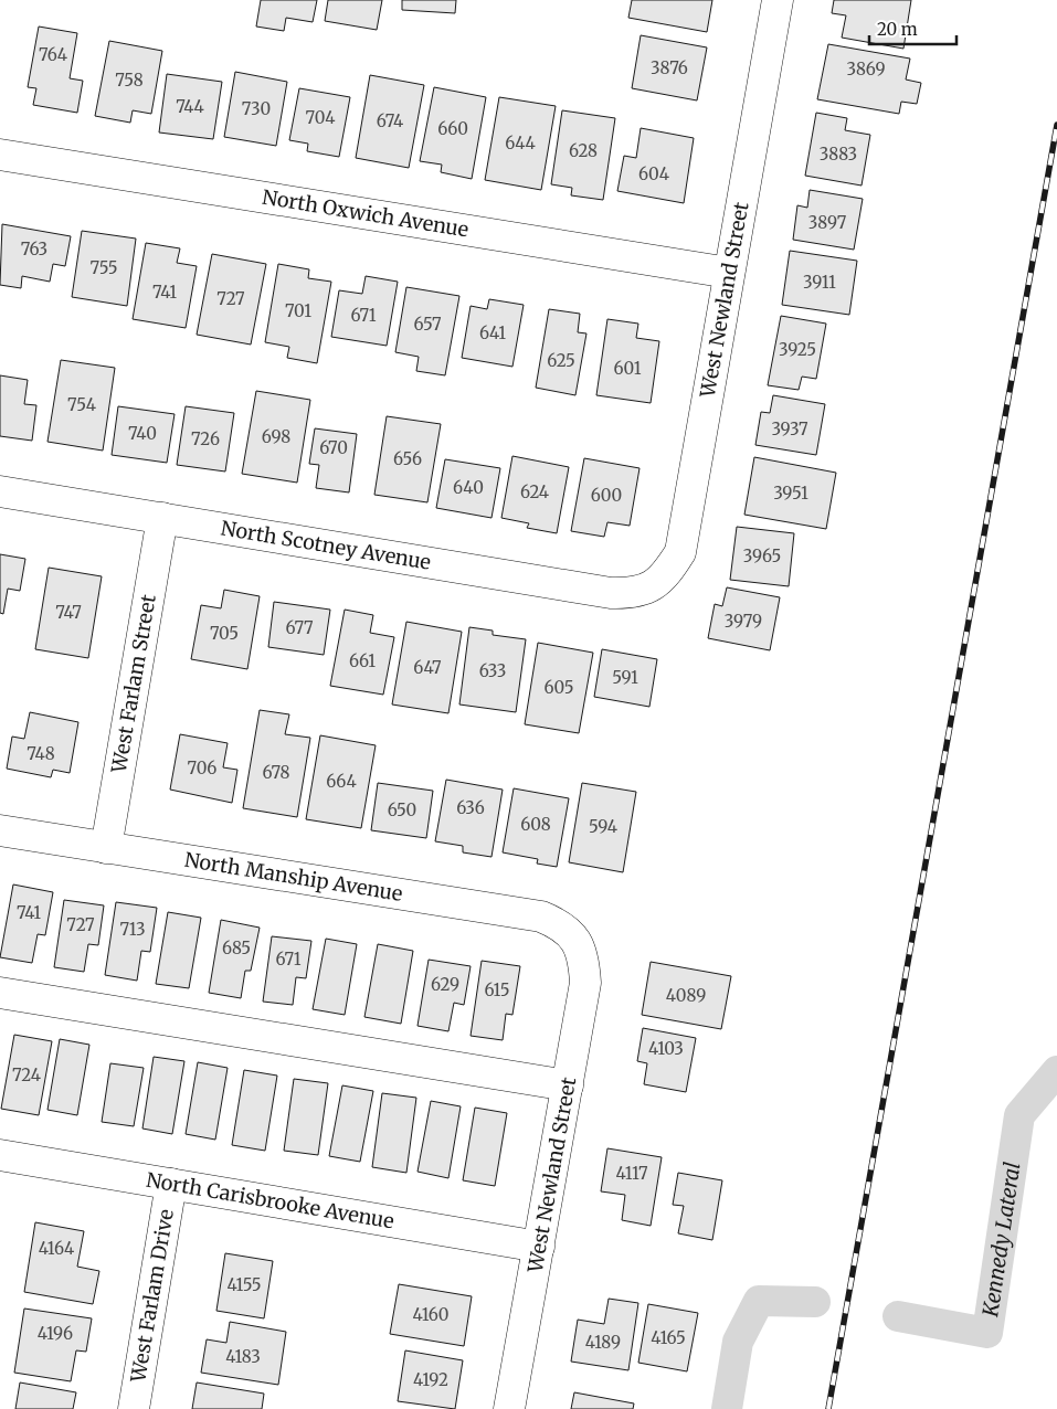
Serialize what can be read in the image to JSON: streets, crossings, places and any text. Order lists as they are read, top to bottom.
{
  "streets": {
    "street": [
      "North Oxwich Avenue",
      "West Newland Street",
      "North Scotney Avenue",
      "West Farlam Street",
      "North Manship Avenue",
      "North Carisbrooke Avenue",
      "West Farlam Drive"
    ]
  },
  "crossings": [
    ["North Oxwich Avenue", "West Newland Street"],
    ["West Newland Street", "North Scotney Avenue"],
    ["West Newland Street", "North Manship Avenue"],
    ["West Newland Street", "North Carisbrooke Avenue"],
    ["North Scotney Avenue", "West Farlam Street"],
    ["West Farlam Street", "North Manship Avenue"],
    ["North Carisbrooke Avenue", "West Farlam Drive"]
  ],
  "water": ["Kennedy Lateral"],
  "house_numbers": [
    "764",
    "3876",
    "3869",
    "758",
    "744",
    "730",
    "704",
    "674",
    "660",
    "644",
    "628",
    "3883",
    "604",
    "3897",
    "763",
    "755",
    "3911",
    "741",
    "727",
    "701",
    "671",
    "657",
    "641",
    "3925",
    "625",
    "601",
    "754",
    "3937",
    "740",
    "698",
    "726",
    "670",
    "656",
    "640",
    "624",
    "3951",
    "600",
    "3965",
    "747",
    "3979",
    "677",
    "705",
    "661",
    "647",
    "633",
    "591",
    "605",
    "748",
    "706",
    "678",
    "664",
    "636",
    "650",
    "608",
    "594",
    "741",
    "727",
    "713",
    "685",
    "671",
    "629",
    "615",
    "4089",
    "4103",
    "724",
    "4117",
    "4164",
    "4155",
    "4160",
    "4196",
    "4165",
    "4189",
    "4183",
    "4192"
  ],
  "scale_bar": "20 m"
}
